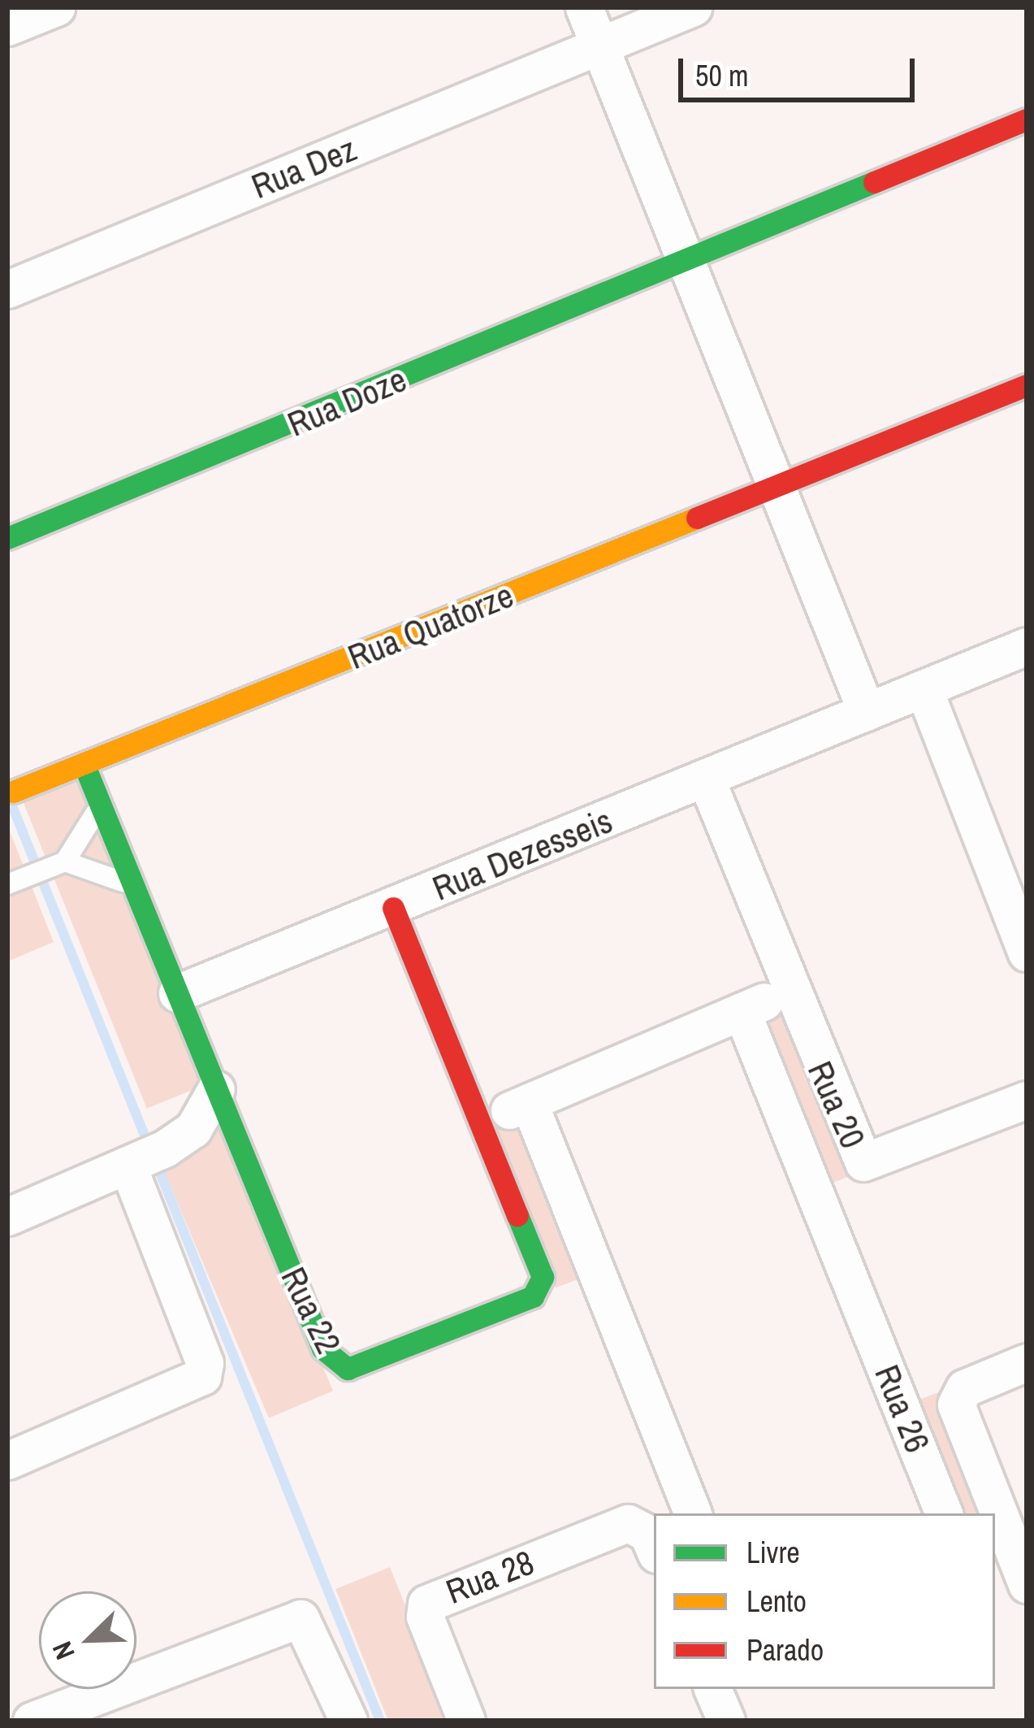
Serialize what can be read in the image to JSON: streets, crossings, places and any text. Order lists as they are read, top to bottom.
{
  "streets": {
    "street": [
      "Rua Dez",
      "Rua Doze",
      "Rua Quatorze",
      "Rua Dezesseis",
      "Rua 20",
      "Rua 22",
      "Rua 26",
      "Rua 28"
    ]
  },
  "crossings": [
    ["Rua Dezesseis", "Rua 20"],
    ["Rua Dezesseis", "Rua 22"],
    ["Rua 20", "Rua 26"]
  ],
  "legend": ["Livre", "Lento", "Parado"],
  "scale_bar": "50 m",
  "north": "bottom left"
}
